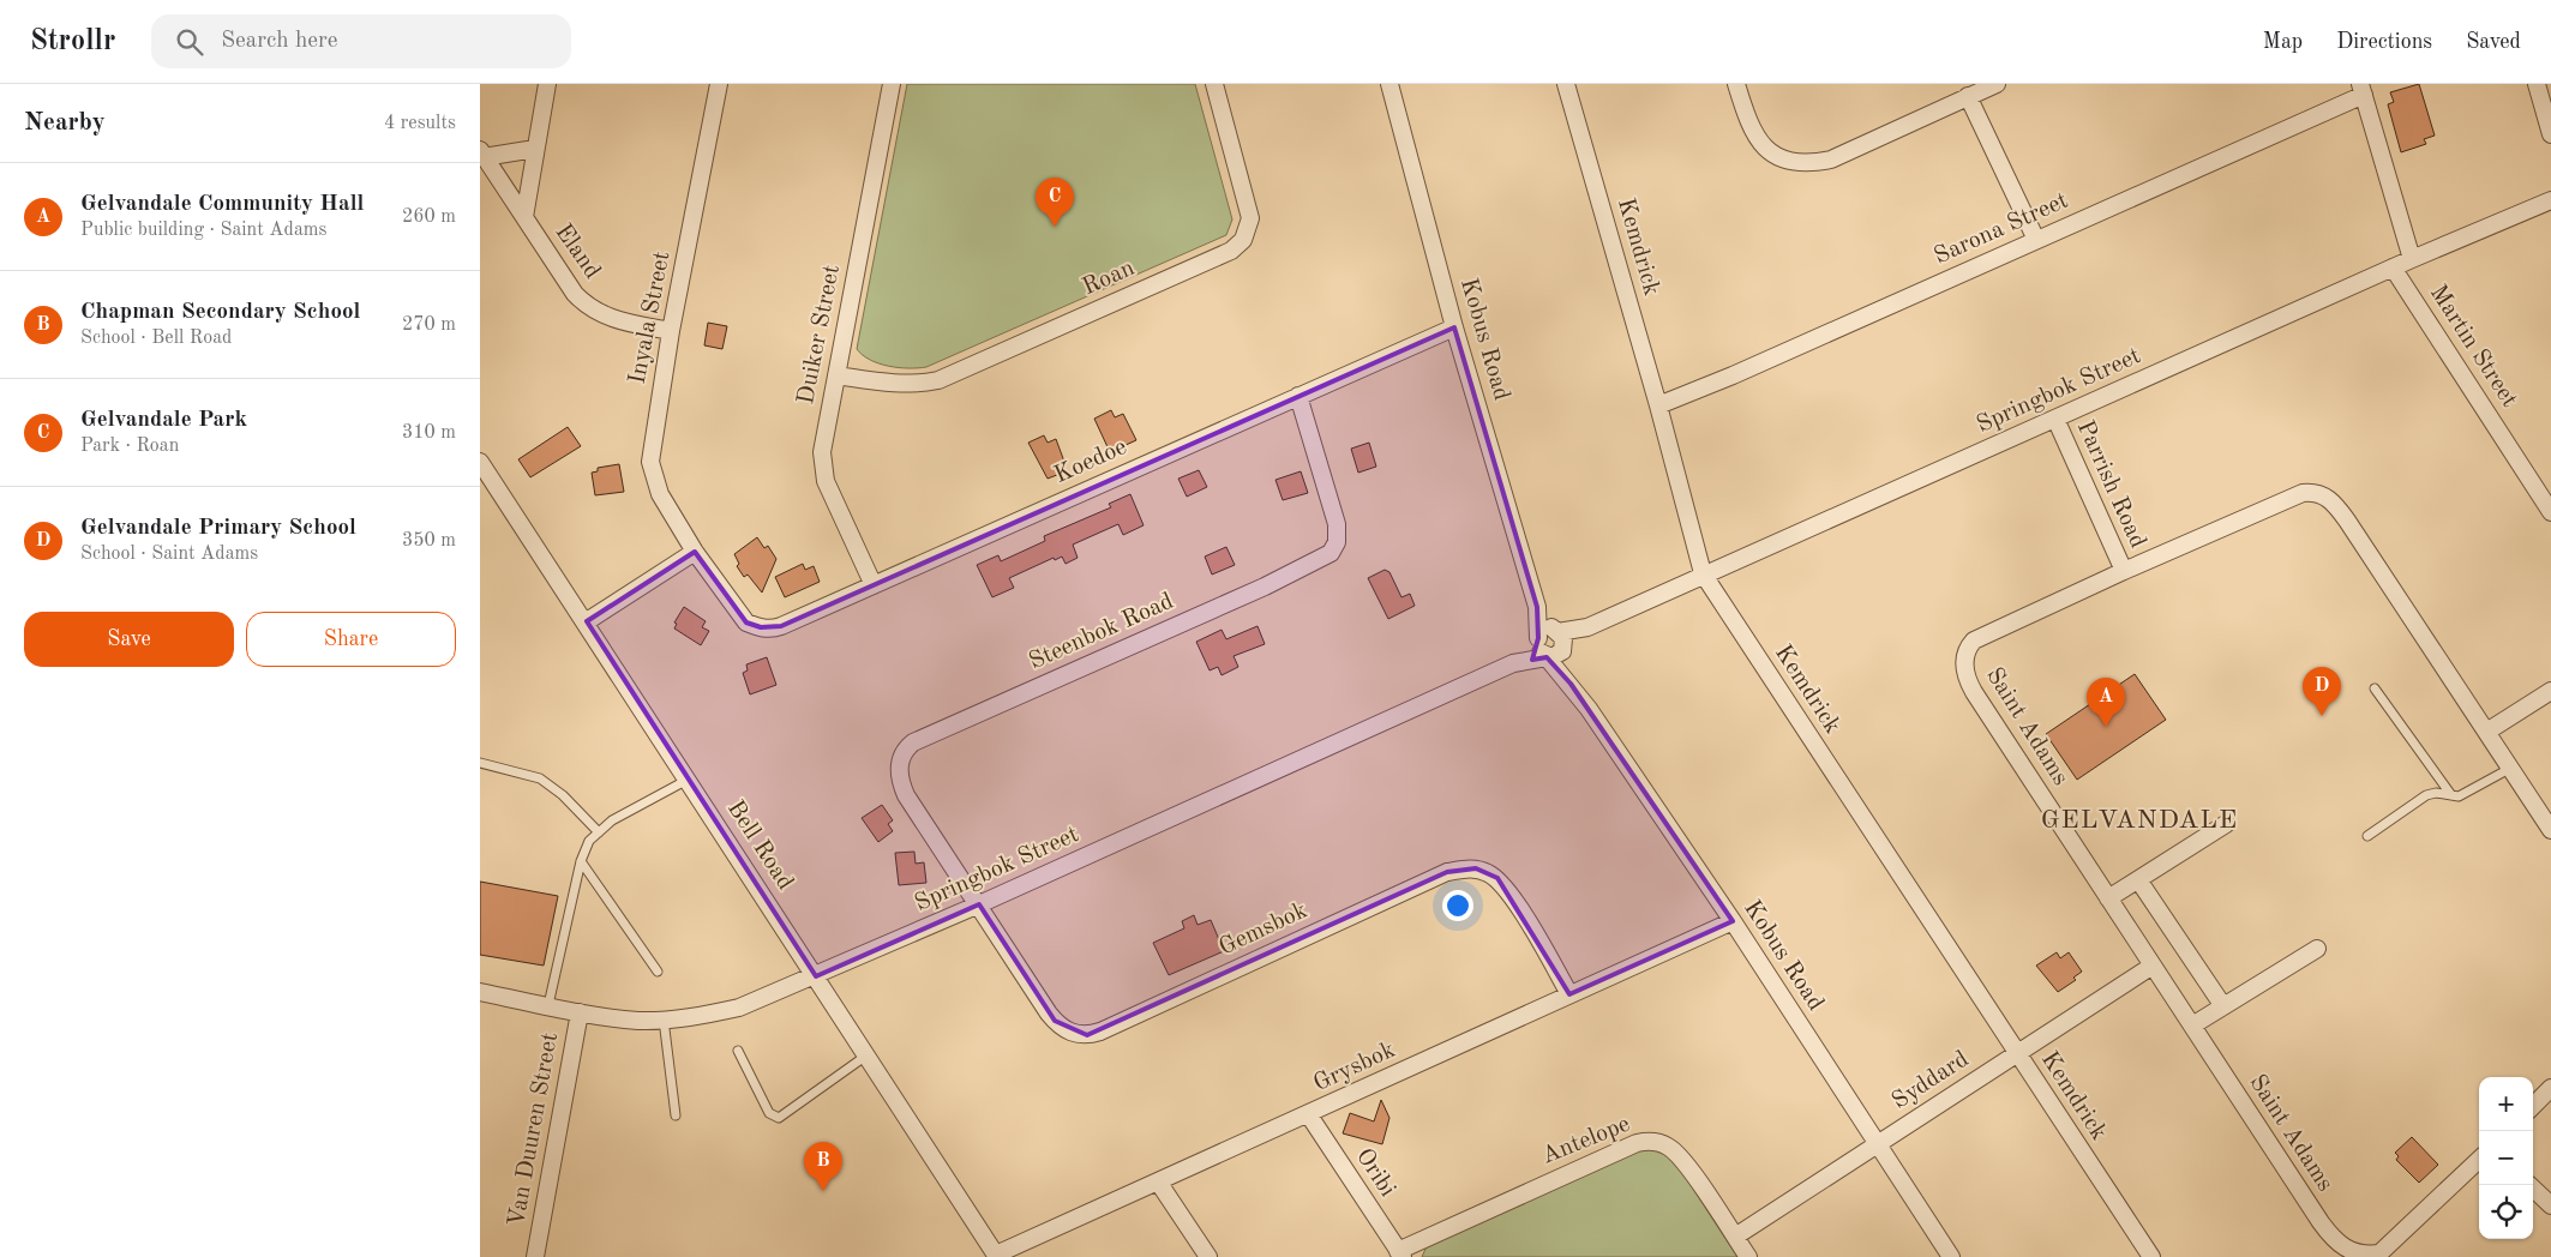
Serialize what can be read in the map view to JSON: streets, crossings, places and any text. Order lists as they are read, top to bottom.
{
  "streets": {
    "street": [
      "Sarona Street",
      "Kemdrick",
      "Eland",
      "Roan",
      "Inyala Street",
      "Duiker Street",
      "Kobus Road",
      "Martin Street",
      "Springbok Street",
      "Koedoe",
      "Parrish Road",
      "Steenbok Road",
      "Saint Adams",
      "Bell Road",
      "Gemsbok",
      "Grysbok",
      "Syddard",
      "Van Duuren Street",
      "Antelope",
      "Oribi"
    ]
  },
  "crossings": [
    ["Sarona Street", "Kemdrick"],
    ["Kemdrick", "Springbok Street"],
    ["Kemdrick", "Syddard"],
    ["Eland", "Inyala Street"],
    ["Roan", "Duiker Street"],
    ["Inyala Street", "Koedoe"],
    ["Duiker Street", "Koedoe"],
    ["Kobus Road", "Springbok Street"],
    ["Kobus Road", "Koedoe"],
    ["Kobus Road", "Grysbok"],
    ["Kobus Road", "Syddard"],
    ["Martin Street", "Springbok Street"],
    ["Springbok Street", "Parrish Road"],
    ["Springbok Street", "Steenbok Road"],
    ["Springbok Street", "Bell Road"],
    ["Springbok Street", "Gemsbok"],
    ["Springbok Street", "Van Duuren Street"],
    ["Koedoe", "Steenbok Road"],
    ["Parrish Road", "Saint Adams"],
    ["Steenbok Road", "Gemsbok"],
    ["Saint Adams", "Syddard"],
    ["Bell Road", "Grysbok"],
    ["Gemsbok", "Grysbok"],
    ["Grysbok", "Oribi"],
    ["Syddard", "Antelope"],
    ["Antelope", "Oribi"]
  ],
  "districts": ["GELVANDALE"],
  "page": {
    "header": "Strollr",
    "search": "Search here",
    "nav": ["Map", "Directions", "Saved"],
    "heading": ["Nearby", "4 results"],
    "list": [
      {
        "mark": "A",
        "name": "Gelvandale Community Hall",
        "note": "Public building · Saint Adams",
        "value": "260 m"
      },
      {
        "mark": "B",
        "name": "Chapman Secondary School",
        "note": "School · Bell Road",
        "value": "270 m"
      },
      {
        "mark": "C",
        "name": "Gelvandale Park",
        "note": "Park · Roan",
        "value": "310 m"
      },
      {
        "mark": "D",
        "name": "Gelvandale Primary School",
        "note": "School · Saint Adams",
        "value": "350 m"
      }
    ],
    "pins": [
      "C",
      "D",
      "A",
      "B"
    ],
    "buttons": ["Save", "Share"],
    "map_buttons": ["+", "−"]
  }
}
